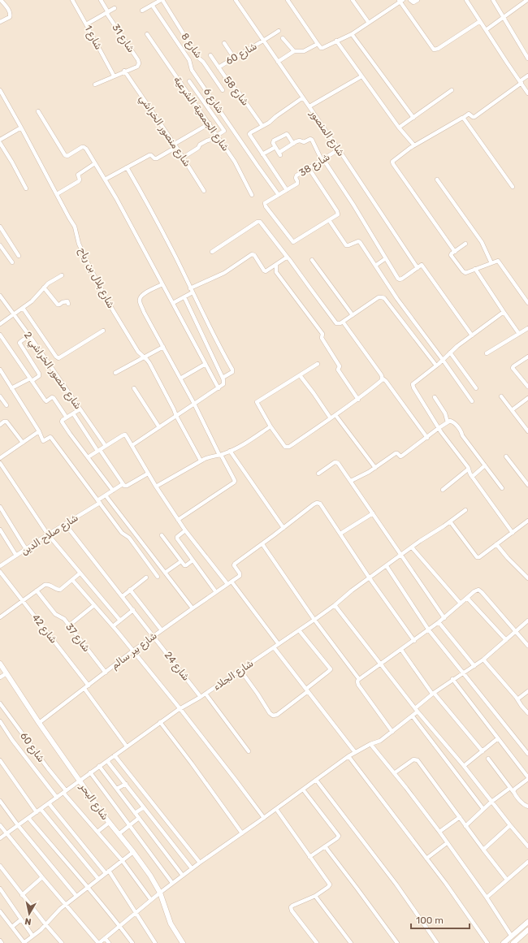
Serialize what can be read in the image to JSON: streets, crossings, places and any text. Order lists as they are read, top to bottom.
{
  "streets": {
    "street": [
      "شارع 1",
      "شارع 31",
      "شارع 8",
      "شارع 60",
      "شارع 58",
      "شارع 6",
      "شارع الجمعية الشرعية",
      "شارع منصور الخراشي",
      "شارع المنصور",
      "شارع 38",
      "شارع بلال بن رباح",
      "شارع منصور الخراشي 2",
      "شارع صلاح الدين",
      "شارع 42",
      "شارع 37",
      "شارع بير سالم",
      "شارع 24",
      "شارع الجلاء",
      "شارع البحر"
    ]
  },
  "crossings": [
    ["شارع 31", "شارع منصور الخراشي"],
    ["شارع 60", "شارع 58"],
    ["شارع 60", "شارع المنصور"],
    ["شارع 60", "شارع الجلاء"],
    ["شارع 6", "شارع 38"],
    ["شارع المنصور", "شارع 38"],
    ["شارع صلاح الدين", "شارع 24"],
    ["شارع 42", "شارع بير سالم"],
    ["شارع 37", "شارع بير سالم"],
    ["شارع بير سالم", "شارع 24"],
    ["شارع بير سالم", "شارع البحر"],
    ["شارع 24", "شارع الجلاء"],
    ["شارع الجلاء", "شارع البحر"]
  ],
  "scale_bar": "100 m",
  "north": "bottom"
}
